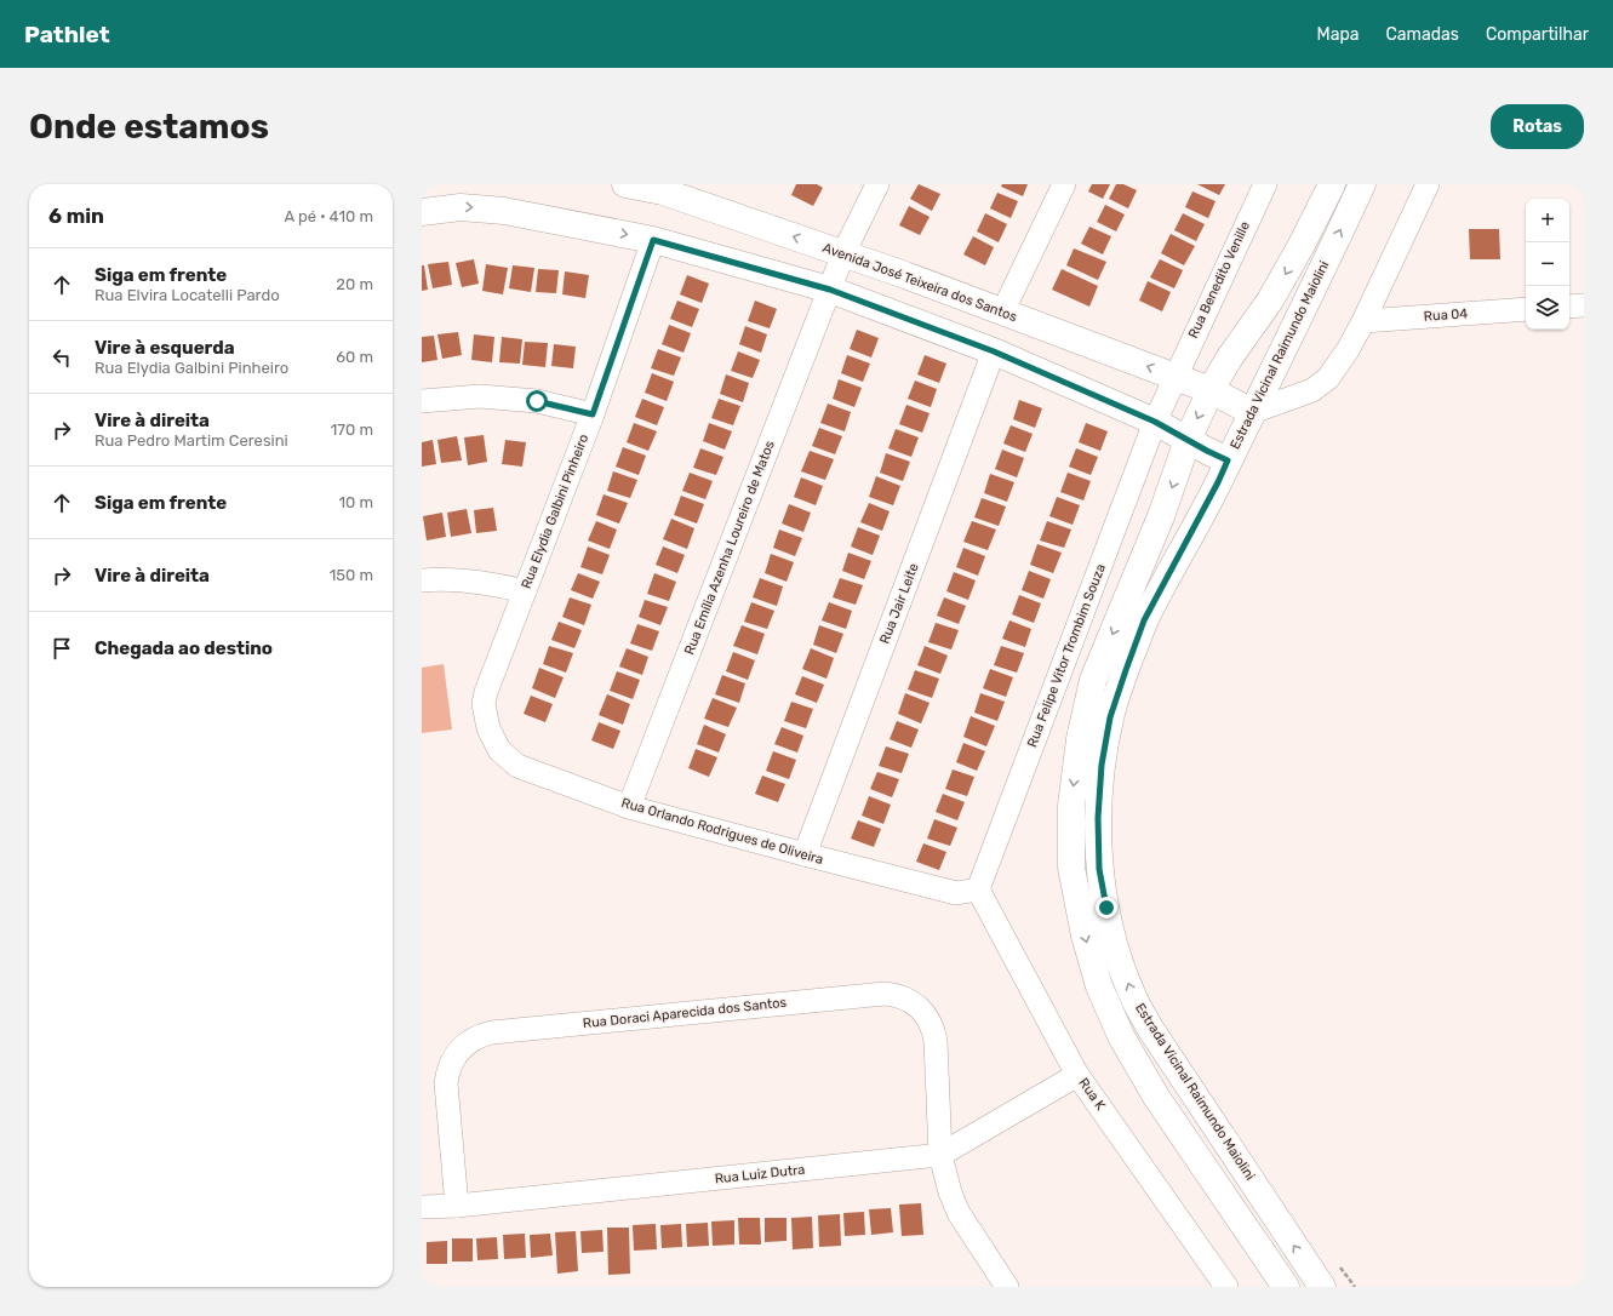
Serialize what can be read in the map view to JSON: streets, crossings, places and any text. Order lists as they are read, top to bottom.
{
  "streets": {
    "main road": ["Avenida José Teixeira dos Santos", "Estrada Vicinal Raimundo Maiolini"],
    "street": [
      "Rua Benedito Venille",
      "Rua 04",
      "Rua Elydia Galbini Pinheiro",
      "Rua Emília Azenha Loureiro de Matos",
      "Rua Jair Leite",
      "Rua Felipe Vitor Trombim Souza",
      "Rua Orlando Rodrigues de Oliveira",
      "Rua Doraci Aparecida dos Santos",
      "Rua K",
      "Rua Luiz Dutra"
    ]
  },
  "crossings": [
    ["Rua Benedito Venille", "Avenida José Teixeira dos Santos"],
    ["Rua Benedito Venille", "Rua Felipe Vitor Trombim Souza"],
    ["Avenida José Teixeira dos Santos", "Estrada Vicinal Raimundo Maiolini"],
    ["Avenida José Teixeira dos Santos", "Rua Emília Azenha Loureiro de Matos"],
    ["Rua Elydia Galbini Pinheiro", "Rua Orlando Rodrigues de Oliveira"],
    ["Rua Emília Azenha Loureiro de Matos", "Rua Orlando Rodrigues de Oliveira"],
    ["Rua Jair Leite", "Rua Orlando Rodrigues de Oliveira"],
    ["Rua Felipe Vitor Trombim Souza", "Rua Orlando Rodrigues de Oliveira"],
    ["Rua Felipe Vitor Trombim Souza", "Rua K"],
    ["Rua Orlando Rodrigues de Oliveira", "Rua K"],
    ["Rua Doraci Aparecida dos Santos", "Rua Luiz Dutra"],
    ["Rua K", "Rua Luiz Dutra"]
  ],
  "page": {
    "header": "Pathlet",
    "nav": ["Mapa", "Camadas", "Compartilhar"],
    "buttons": "Rotas",
    "title": "Onde estamos",
    "heading": ["6 min", "A pé · 410 m"],
    "map_buttons": ["+", "−"],
    "list": [
      ["Siga em frente", "Rua Elvira Locatelli Pardo", "20 m"],
      ["Vire à esquerda", "Rua Elydia Galbini Pinheiro", "60 m"],
      ["Vire à direita", "Rua Pedro Martim Ceresini", "170 m"],
      ["Siga em frente", "10 m"],
      ["Vire à direita", "150 m"],
      "Chegada ao destino"
    ]
  }
}
